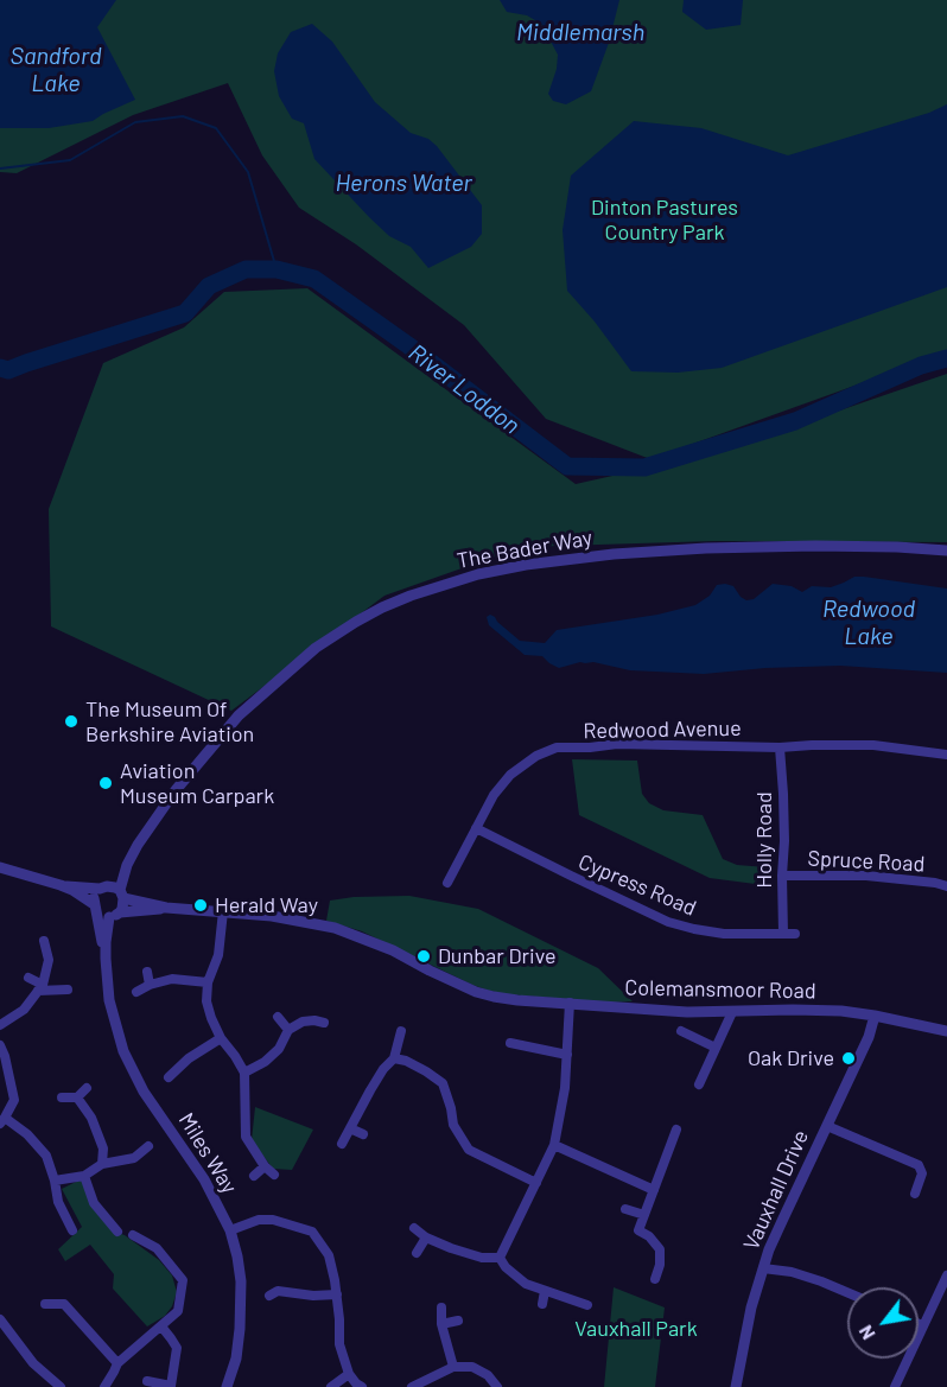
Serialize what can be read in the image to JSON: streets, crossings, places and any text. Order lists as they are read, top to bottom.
{
  "streets": {
    "street": [
      "The Bader Way",
      "Redwood Avenue",
      "Holly Road",
      "Spruce Road",
      "Cypress Road",
      "Colemansmoor Road",
      "Miles Way",
      "Vauxhall Drive"
    ]
  },
  "crossings": [
    ["The Bader Way", "Colemansmoor Road"],
    ["The Bader Way", "Miles Way"],
    ["Redwood Avenue", "Holly Road"],
    ["Redwood Avenue", "Cypress Road"],
    ["Holly Road", "Spruce Road"],
    ["Holly Road", "Cypress Road"],
    ["Colemansmoor Road", "Miles Way"],
    ["Colemansmoor Road", "Vauxhall Drive"]
  ],
  "water": [
    "Middlemarsh",
    "Sandford Lake",
    "Herons Water",
    "River Loddon",
    "Redwood Lake"
  ],
  "parks": ["Dinton Pastures Country Park", "Vauxhall Park"],
  "places": [
    "The Museum Of Berkshire Aviation",
    "Aviation Museum Carpark",
    "Herald Way",
    "Dunbar Drive",
    "Oak Drive"
  ],
  "north": "bottom left"
}
